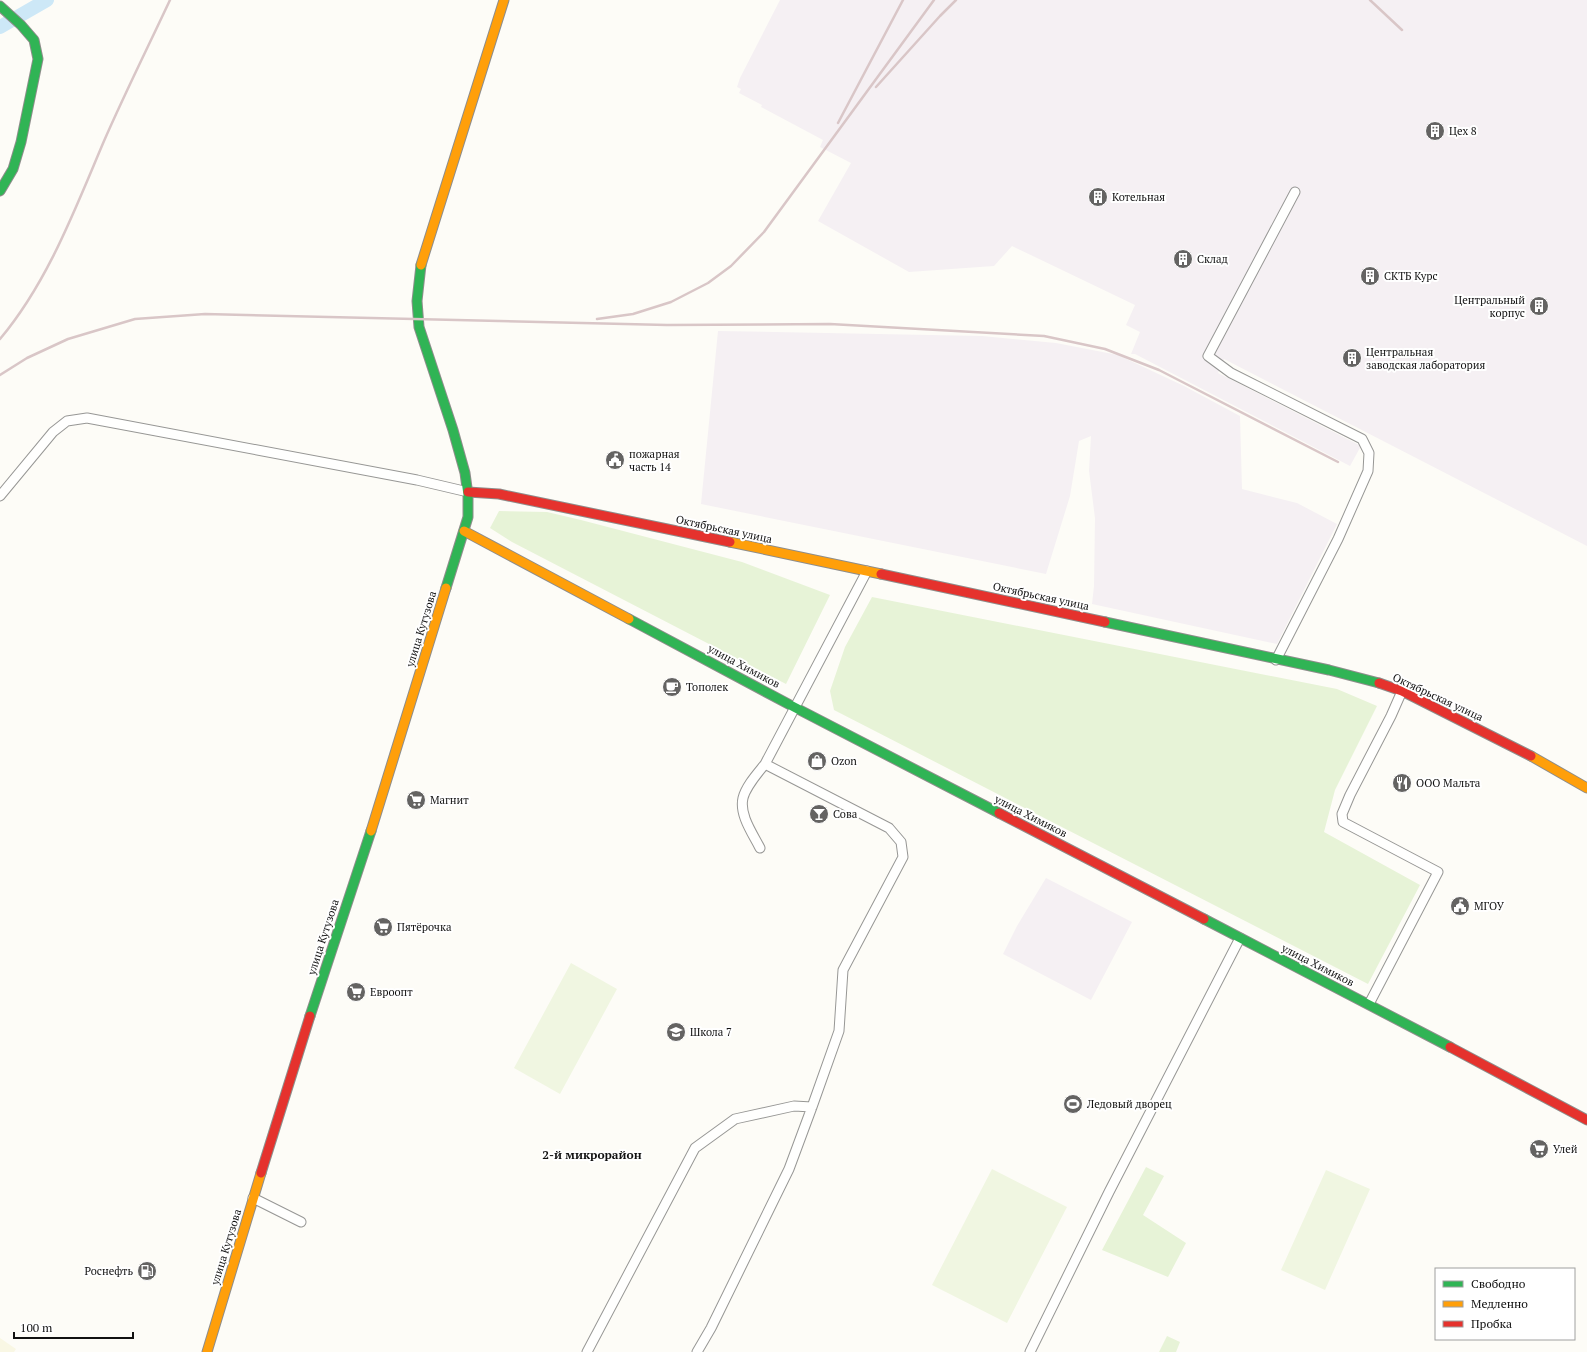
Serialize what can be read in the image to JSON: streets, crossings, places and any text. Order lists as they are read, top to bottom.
{
  "streets": {
    "main road": ["Октябрьская улица", "улица Кутузова", "улица Химиков"]
  },
  "crossings": [
    ["Октябрьская улица", "улица Кутузова"],
    ["улица Кутузова", "улица Химиков"]
  ],
  "districts": ["2-й микрорайон"],
  "places": {
    "building": [
      "Цех 8",
      "Котельная",
      "Склад",
      "СКТБ Курс",
      "Центральный корпус",
      "Центральная заводская лаборатория"
    ],
    "public building": ["пожарная часть 14", "МГОУ"],
    "cafe": ["Тополек"],
    "shop": ["Ozon"],
    "restaurant": ["ООО Мальта"],
    "supermarket": [
      "Магнит",
      "Пятёрочка",
      "Евроопт",
      "Улей"
    ],
    "bar": ["Сова"],
    "school or university": ["Школа 7"],
    "sports": ["Ледовый дворец"],
    "fuel station": ["Роснефть"]
  },
  "legend": ["Свободно", "Медленно", "Пробка"],
  "scale_bar": "100 m"
}
